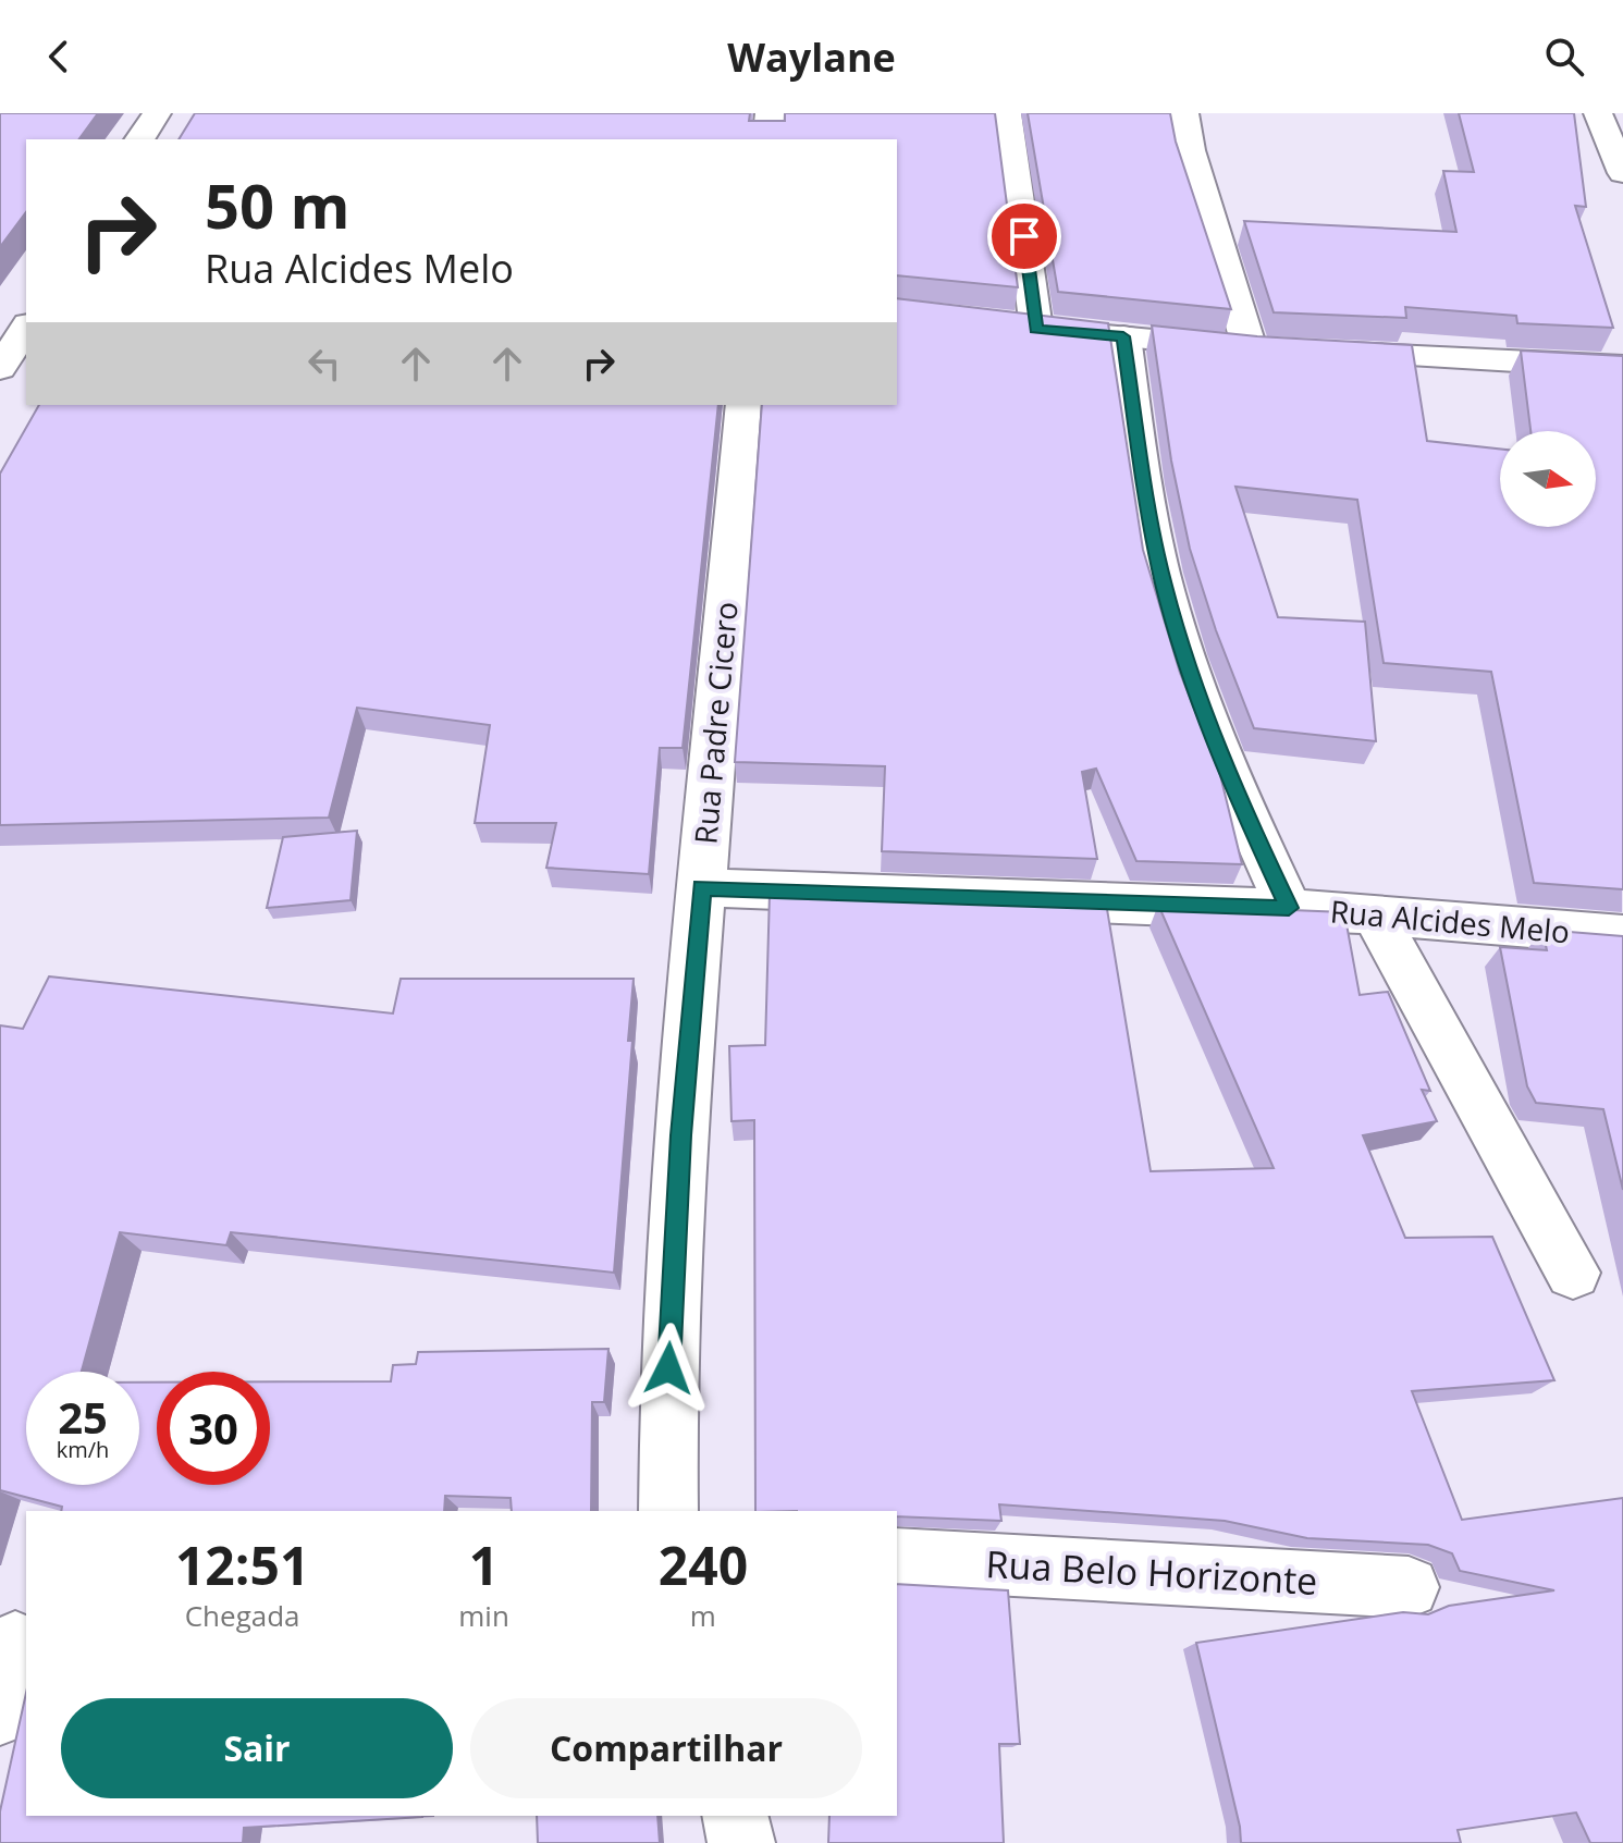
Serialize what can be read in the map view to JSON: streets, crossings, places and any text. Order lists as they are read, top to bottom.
{
  "streets": {
    "street": ["Rua Padre Cicero", "Rua Alcides Melo", "Rua Belo Horizonte"]
  },
  "crossings": [
    ["Rua Padre Cicero", "Rua Alcides Melo"]
  ],
  "north": "right",
  "page": {
    "header": "Waylane",
    "turn": ["50 m", "Rua Alcides Melo"],
    "speed": "25 km/h",
    "limit": "30",
    "eta": [
      "12:51",
      "Chegada",
      "1",
      "min",
      "240",
      "m"
    ],
    "buttons": ["Sair", "Compartilhar"]
  }
}
